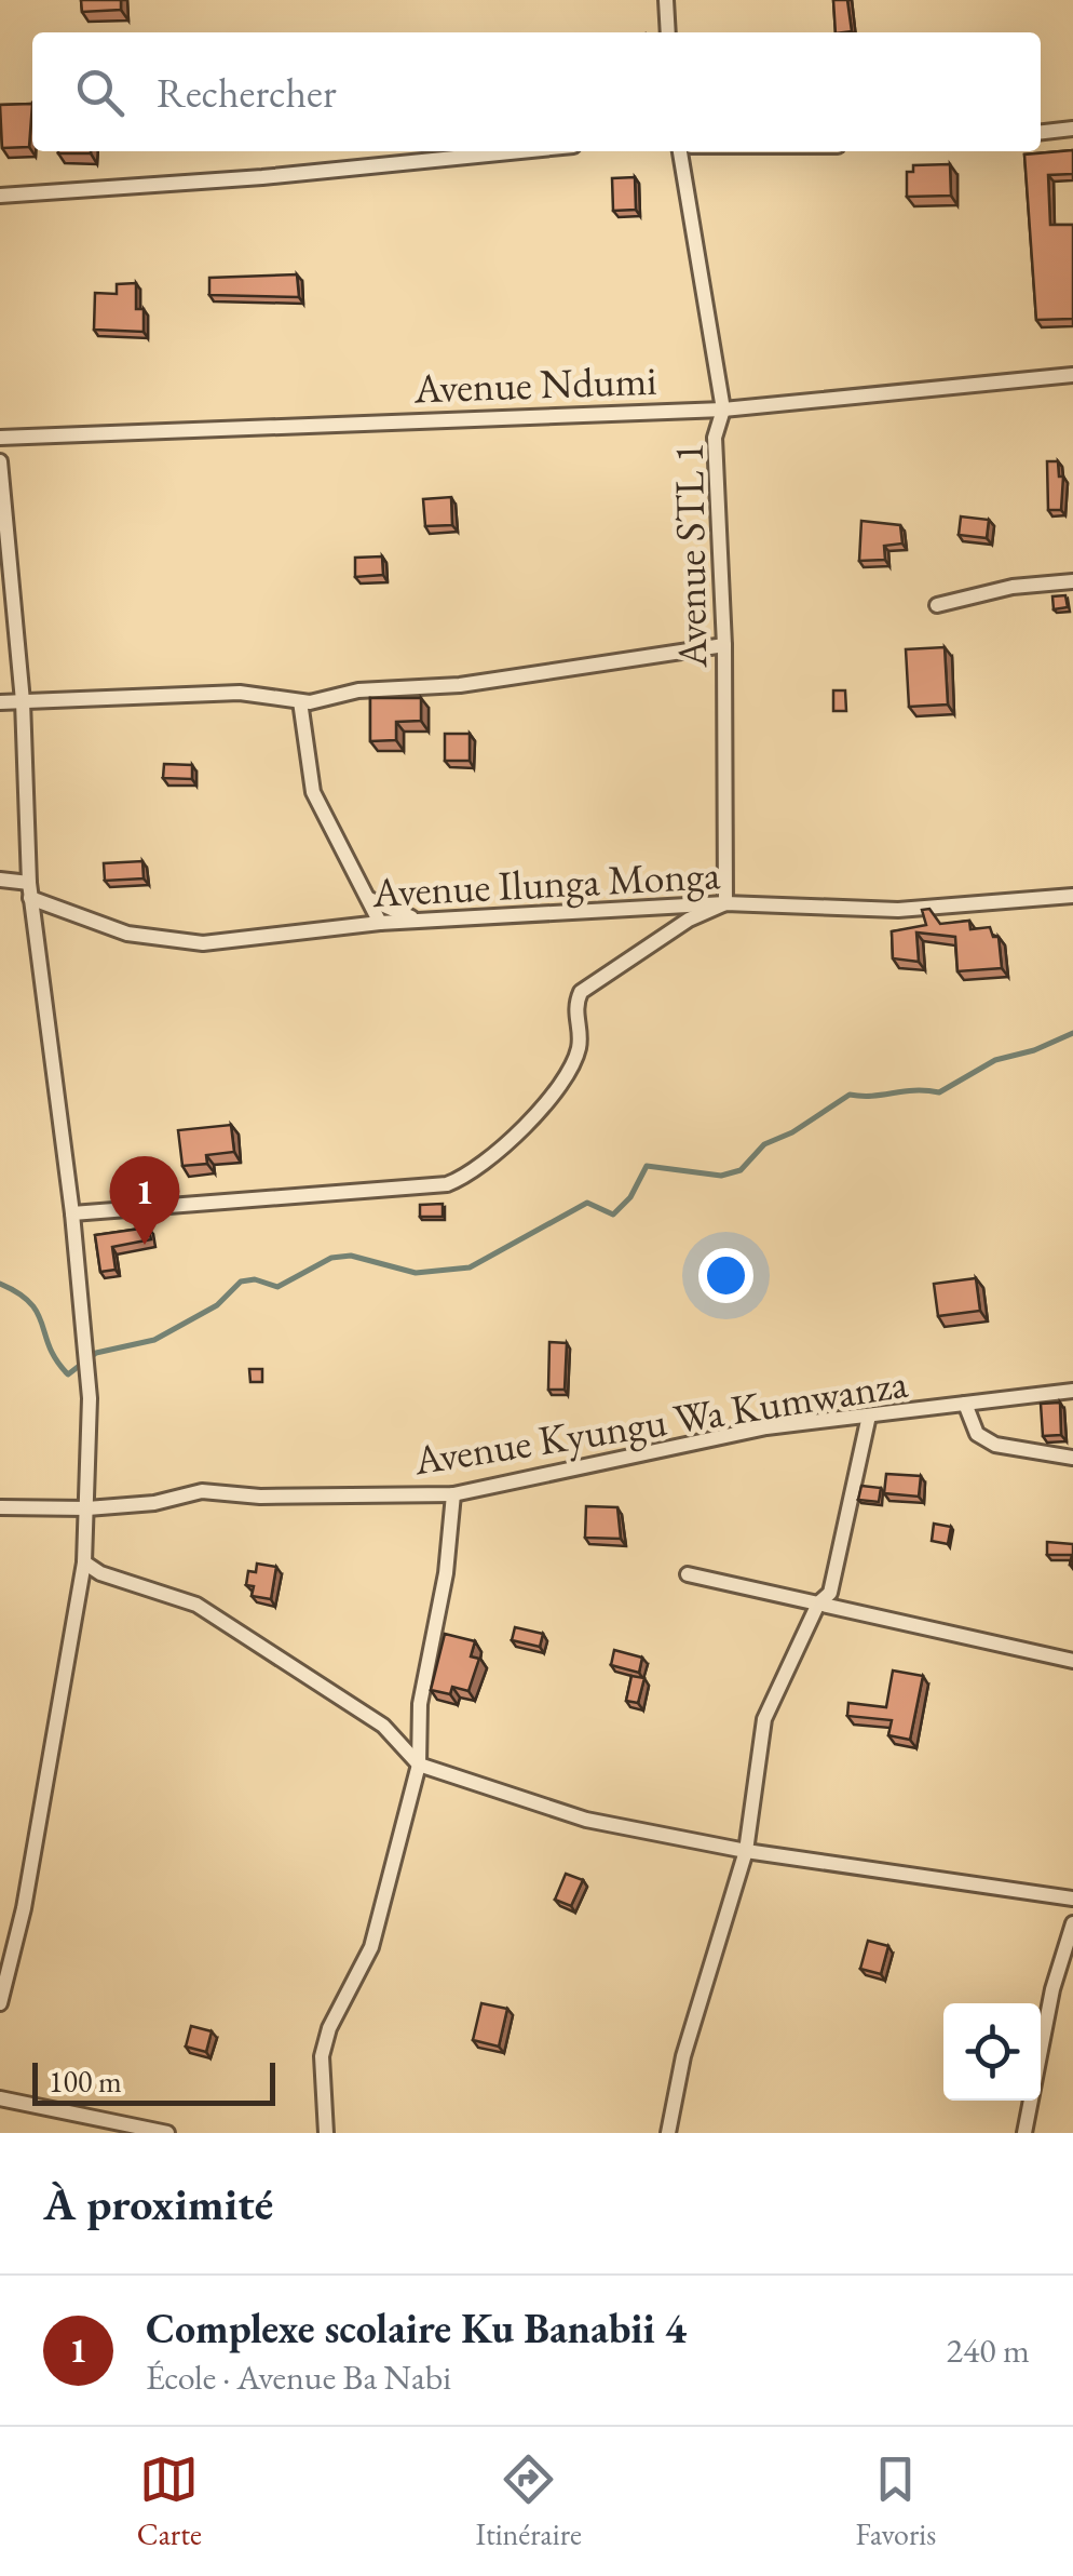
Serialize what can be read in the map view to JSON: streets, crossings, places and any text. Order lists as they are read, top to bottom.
{
  "streets": {
    "street": [
      "Avenue Ndumi",
      "Avenue STL 1",
      "Avenue Ilunga Monga",
      "Avenue Kyungu Wa Kumwanza"
    ]
  },
  "crossings": [
    ["Avenue Ndumi", "Avenue STL 1"],
    ["Avenue STL 1", "Avenue Ilunga Monga"]
  ],
  "scale_bar": "100 m",
  "page": {
    "search": "Rechercher",
    "pins": "1",
    "scale": "100 m",
    "heading": "À proximité",
    "list": [
      {
        "mark": "1",
        "name": "Complexe scolaire Ku Banabii 4",
        "note": "École · Avenue Ba Nabi",
        "value": "240 m"
      }
    ],
    "nav": ["Carte", "Itinéraire", "Favoris"]
  }
}
